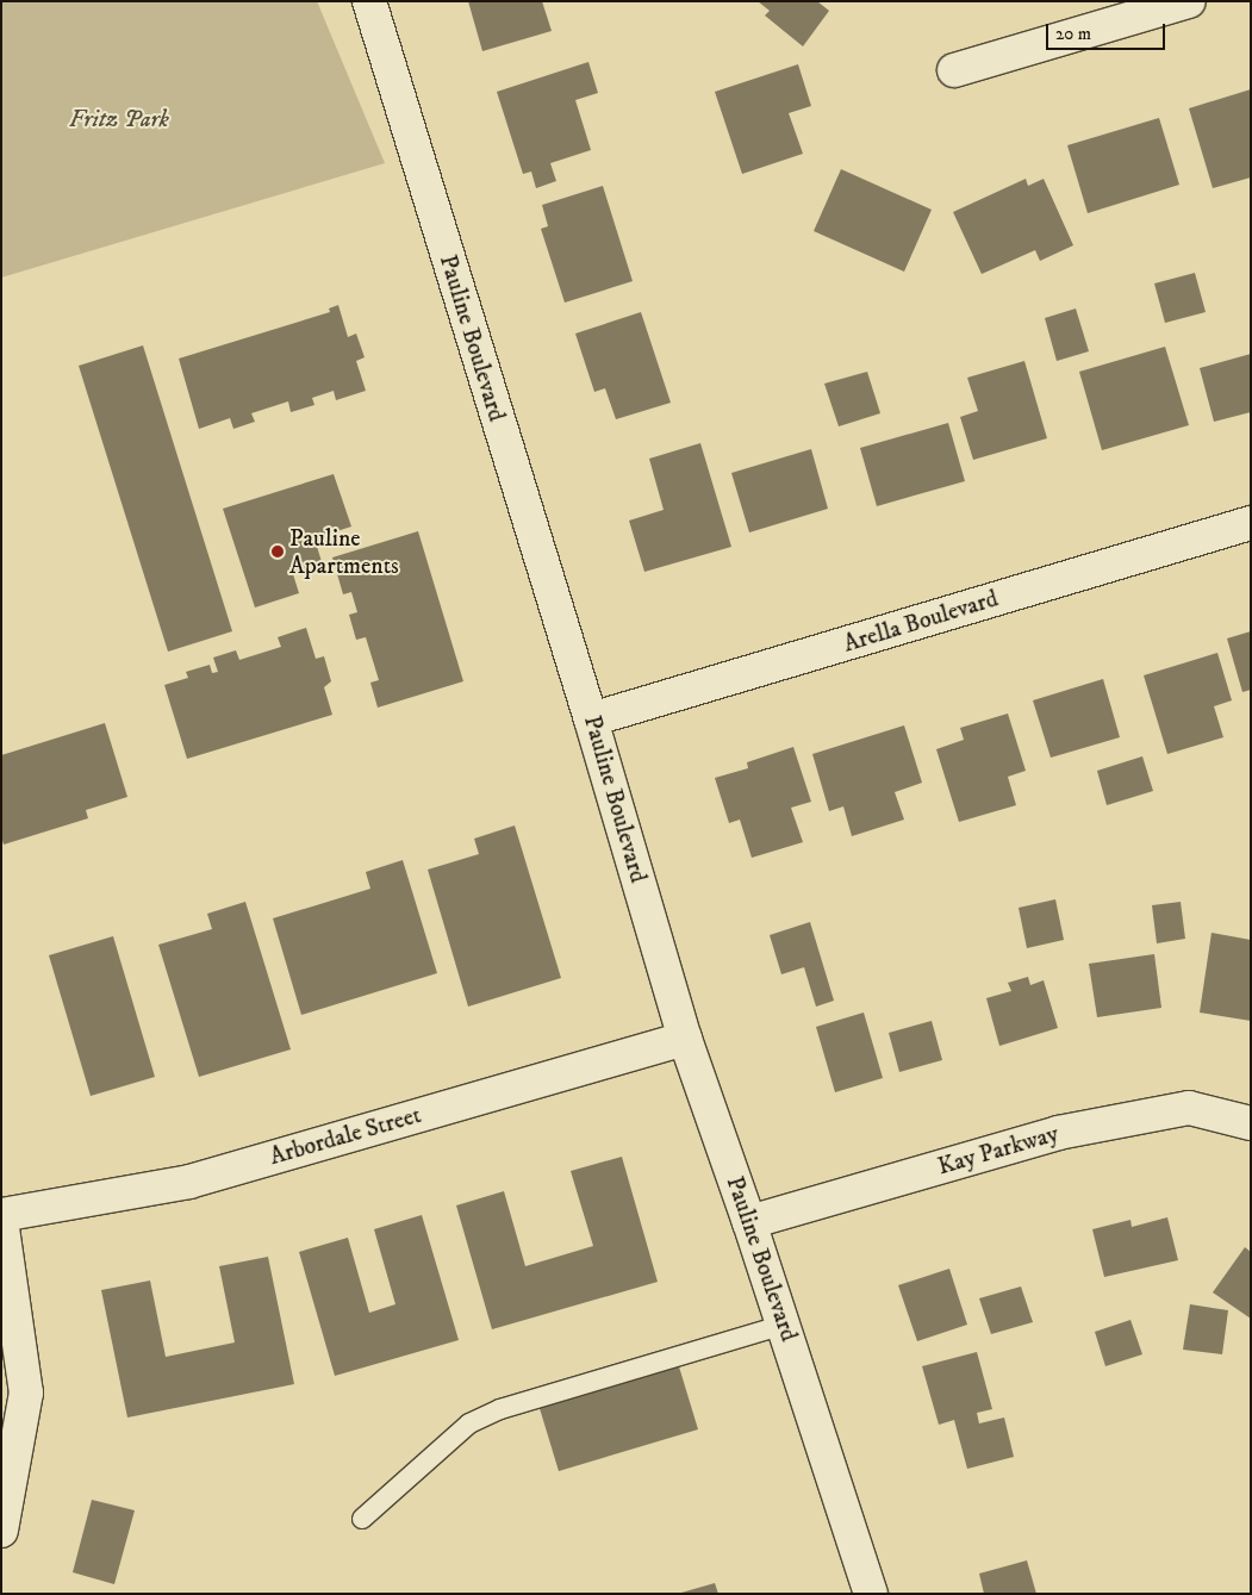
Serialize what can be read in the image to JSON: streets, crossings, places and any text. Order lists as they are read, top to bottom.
{
  "streets": {
    "street": [
      "Pauline Boulevard",
      "Arella Boulevard",
      "Arbordale Street",
      "Kay Parkway"
    ]
  },
  "crossings": [
    ["Pauline Boulevard", "Arella Boulevard"],
    ["Pauline Boulevard", "Arbordale Street"],
    ["Pauline Boulevard", "Kay Parkway"]
  ],
  "parks": ["Fritz Park"],
  "places": ["Pauline Apartments"],
  "scale_bar": "20 m"
}
